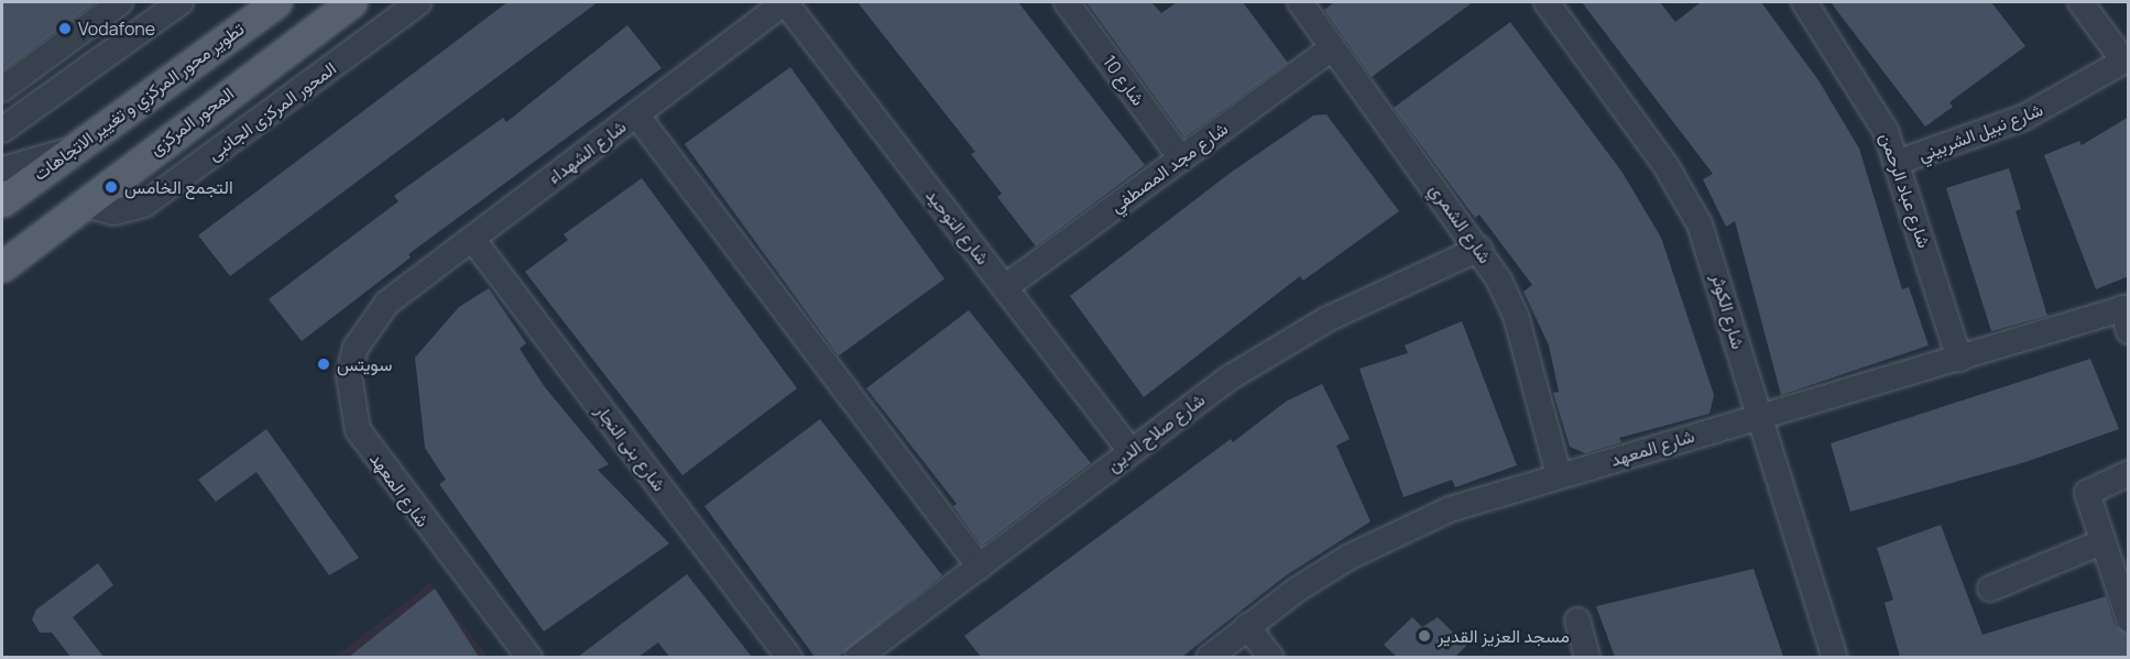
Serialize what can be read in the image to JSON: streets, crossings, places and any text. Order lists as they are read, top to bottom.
{
  "streets": {
    "main road": ["تطوير محور المركزي و تغيير الاتجاهات", "المحور المركزى"],
    "street": [
      "شارع 10",
      "المحور المركزى الجانبى",
      "شارع نبيل الشربيني",
      "شارع الشهداء",
      "شارع مجد المصطفي",
      "شارع عباد الرحمن",
      "شارع الشمري",
      "شارع التوحيد",
      "شارع الكوثر",
      "شارع صلاح الدين",
      "شارع بنى النجار",
      "شارع المعهد"
    ]
  },
  "crossings": [
    ["شارع 10", "شارع مجد المصطفي"],
    ["المحور المركزى الجانبى", "المحور المركزى"],
    ["شارع نبيل الشربيني", "شارع عباد الرحمن"],
    ["شارع الشهداء", "شارع التوحيد"],
    ["شارع الشهداء", "شارع بنى النجار"],
    ["شارع الشهداء", "شارع المعهد"],
    ["شارع مجد المصطفي", "شارع الشمري"],
    ["شارع مجد المصطفي", "شارع التوحيد"],
    ["شارع عباد الرحمن", "شارع المعهد"],
    ["شارع الشمري", "شارع صلاح الدين"],
    ["شارع الشمري", "شارع المعهد"],
    ["شارع التوحيد", "شارع صلاح الدين"],
    ["شارع الكوثر", "شارع المعهد"]
  ],
  "places": [
    "Vodafone",
    "التجمع الخامس",
    "سويتس",
    "مسجد العزيز القدير"
  ]
}
